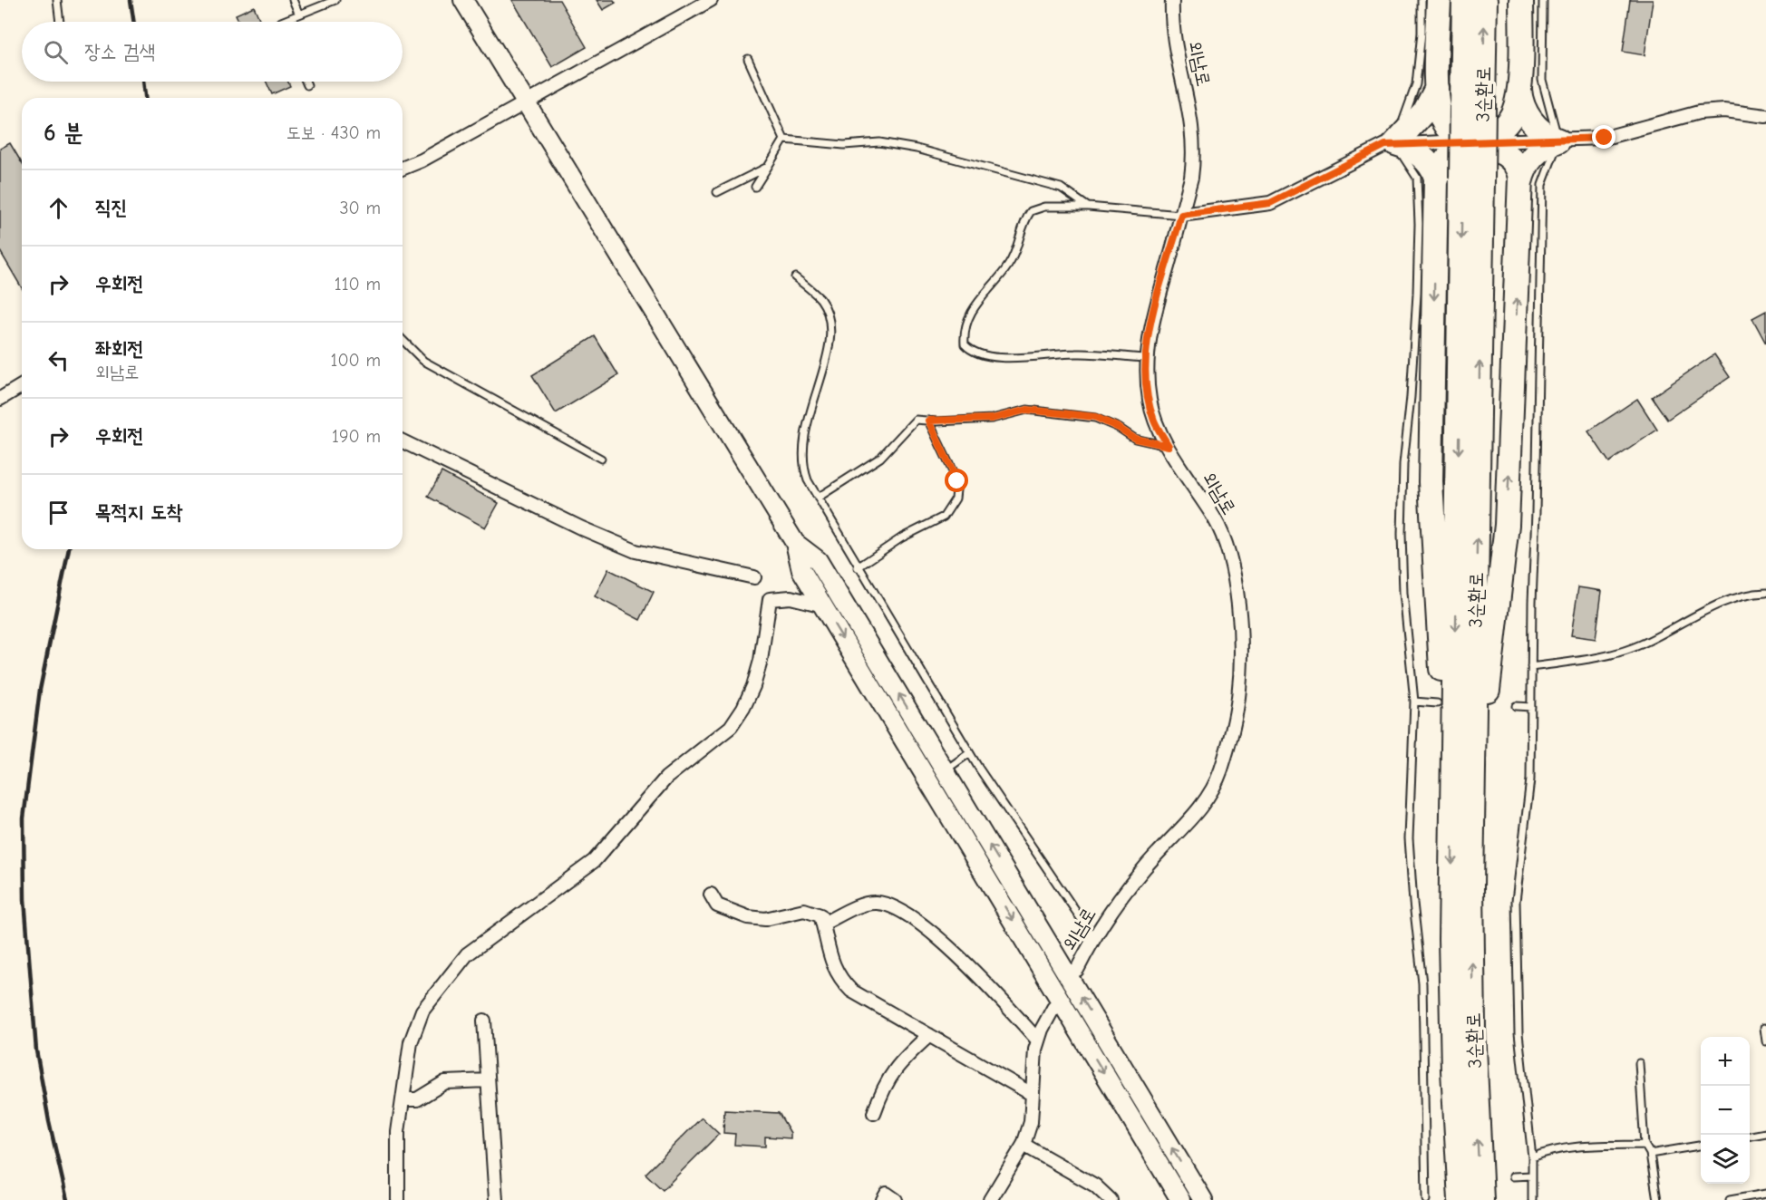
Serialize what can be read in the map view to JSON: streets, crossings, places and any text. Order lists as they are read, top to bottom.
{
  "streets": {
    "highway": ["3순환로"],
    "street": ["외남로"]
  },
  "page": {
    "search": "장소 검색",
    "heading": ["6 분", "도보 · 430 m"],
    "list": [
      ["직진", "30 m"],
      ["우회전", "110 m"],
      ["좌회전", "외남로", "100 m"],
      ["우회전", "190 m"],
      "목적지 도착"
    ],
    "map_buttons": ["+", "−"]
  }
}
